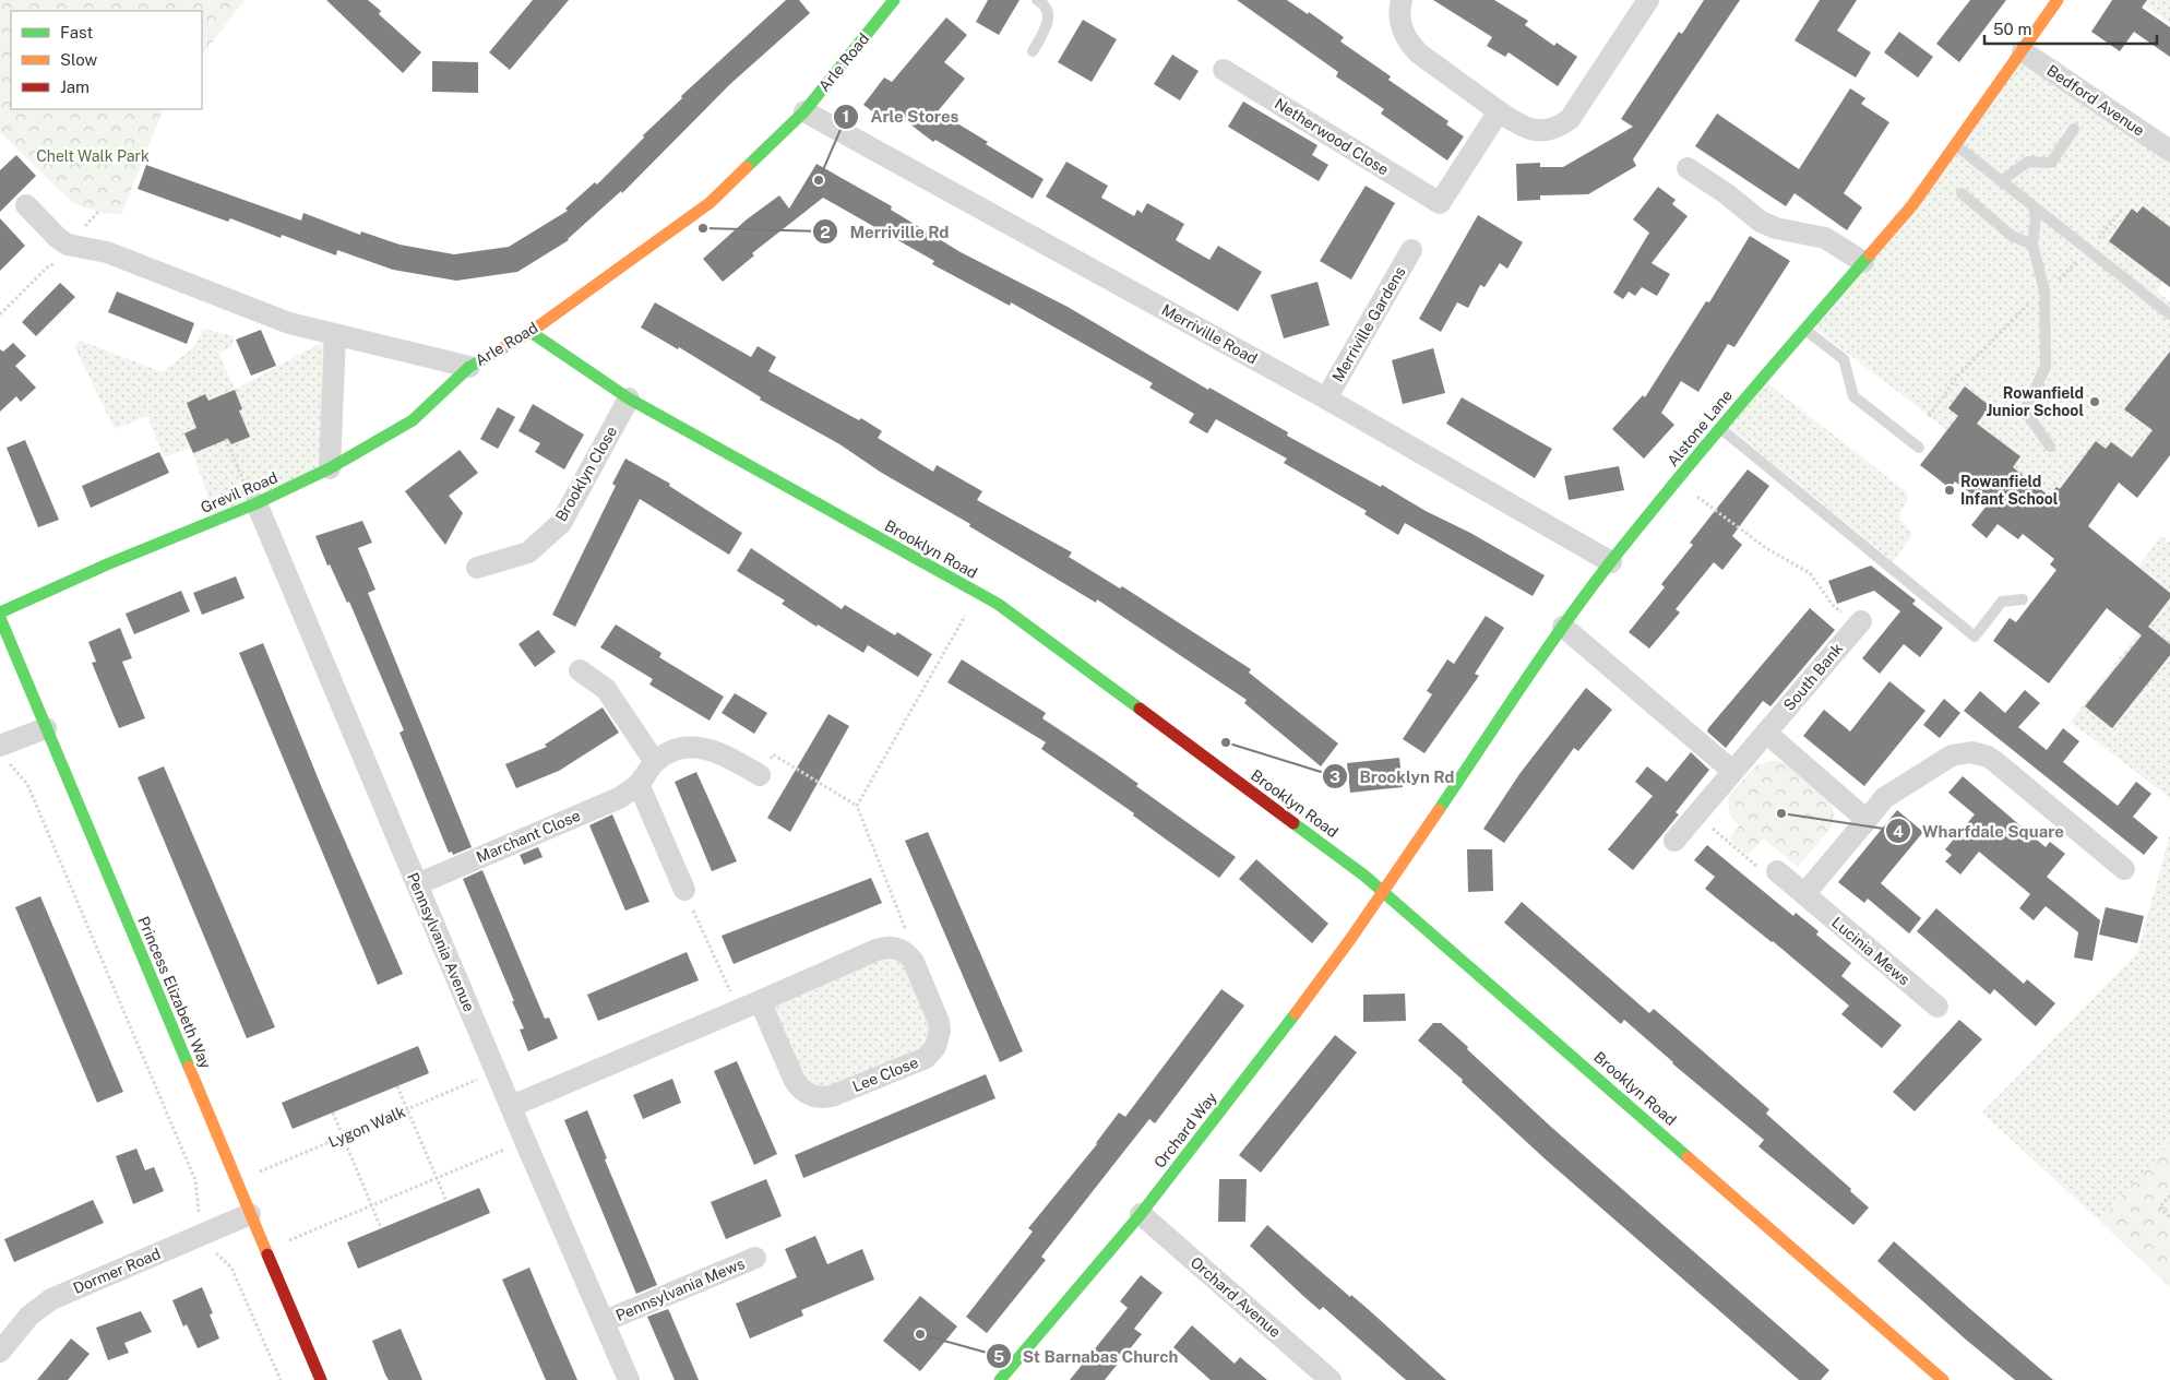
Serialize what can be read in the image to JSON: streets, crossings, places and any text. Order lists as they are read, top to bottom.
{
  "streets": {
    "street": [
      "Arle Road",
      "Bedford Avenue",
      "Netherwood Close",
      "Merriville Gardens",
      "Merriville Road",
      "Alstone Lane",
      "Brooklyn Close",
      "Grevil Road",
      "Brooklyn Road",
      "South Bank",
      "Marchant Close",
      "Pennsylvania Avenue",
      "Lucinia Mews",
      "Princess Elizabeth Way",
      "Lee Close",
      "Orchard Way",
      "Dormer Road",
      "Pennsylvania Mews",
      "Orchard Avenue"
    ],
    "path": ["Lygon Walk"]
  },
  "crossings": [
    ["Arle Road", "Merriville Road"],
    ["Arle Road", "Grevil Road"],
    ["Arle Road", "Brooklyn Road"],
    ["Bedford Avenue", "Alstone Lane"],
    ["Merriville Gardens", "Merriville Road"],
    ["Merriville Road", "Alstone Lane"],
    ["Alstone Lane", "Brooklyn Road"],
    ["Alstone Lane", "Orchard Way"],
    ["Brooklyn Close", "Brooklyn Road"],
    ["Grevil Road", "Pennsylvania Avenue"],
    ["Brooklyn Road", "Orchard Way"],
    ["Marchant Close", "Pennsylvania Avenue"],
    ["Pennsylvania Avenue", "Lygon Walk"],
    ["Pennsylvania Avenue", "Pennsylvania Mews"],
    ["Princess Elizabeth Way", "Lygon Walk"],
    ["Princess Elizabeth Way", "Dormer Road"],
    ["Orchard Way", "Orchard Avenue"]
  ],
  "parks": ["Chelt Walk Park"],
  "places": [
    "Arle Stores",
    "Merriville Rd",
    "Rowanfield Junior School",
    "Rowanfield Infant School",
    "Brooklyn Rd",
    "Wharfdale Square",
    "St Barnabas Church"
  ],
  "legend": ["Fast", "Slow", "Jam"],
  "scale_bar": "50 m"
}
